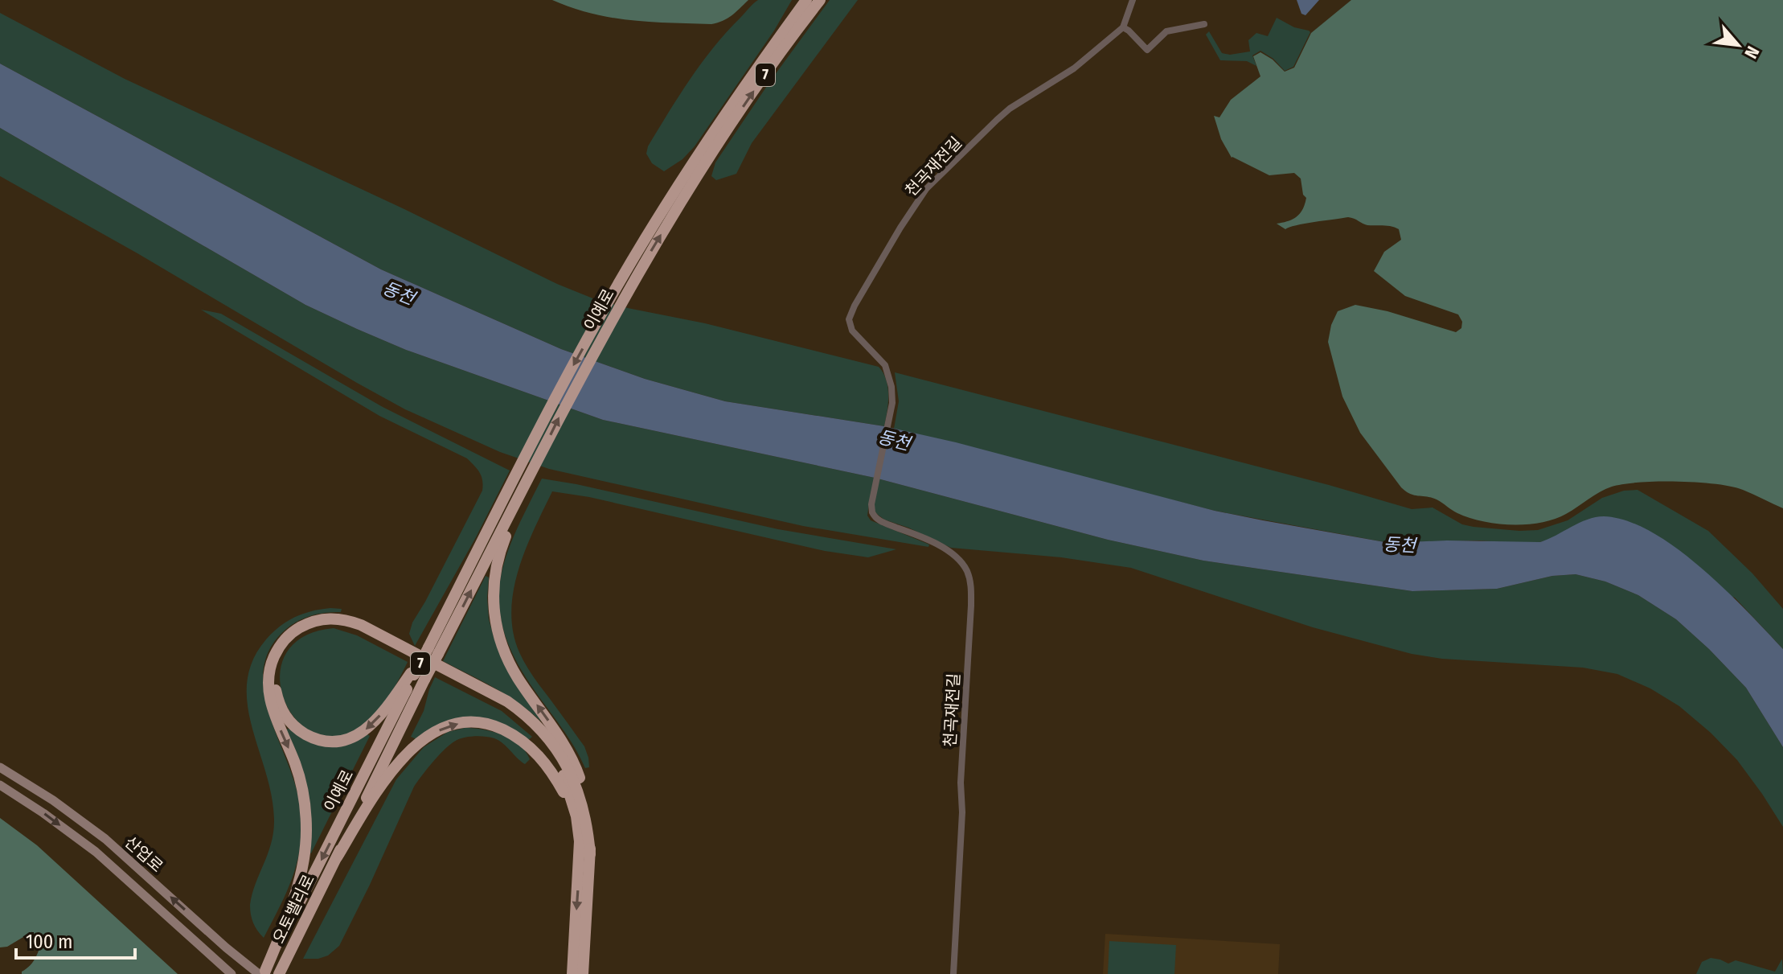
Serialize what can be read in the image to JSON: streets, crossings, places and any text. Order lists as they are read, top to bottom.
{
  "streets": {
    "highway": ["7", "이예로", "오토밸리로"],
    "main road": ["산업로"],
    "street": ["천곡재전길"]
  },
  "crossings": [
    ["7", "이예로"],
    ["이예로", "오토밸리로"],
    ["산업로", "오토밸리로"]
  ],
  "water": ["동천"],
  "scale_bar": "100 m",
  "north": "bottom right"
}
